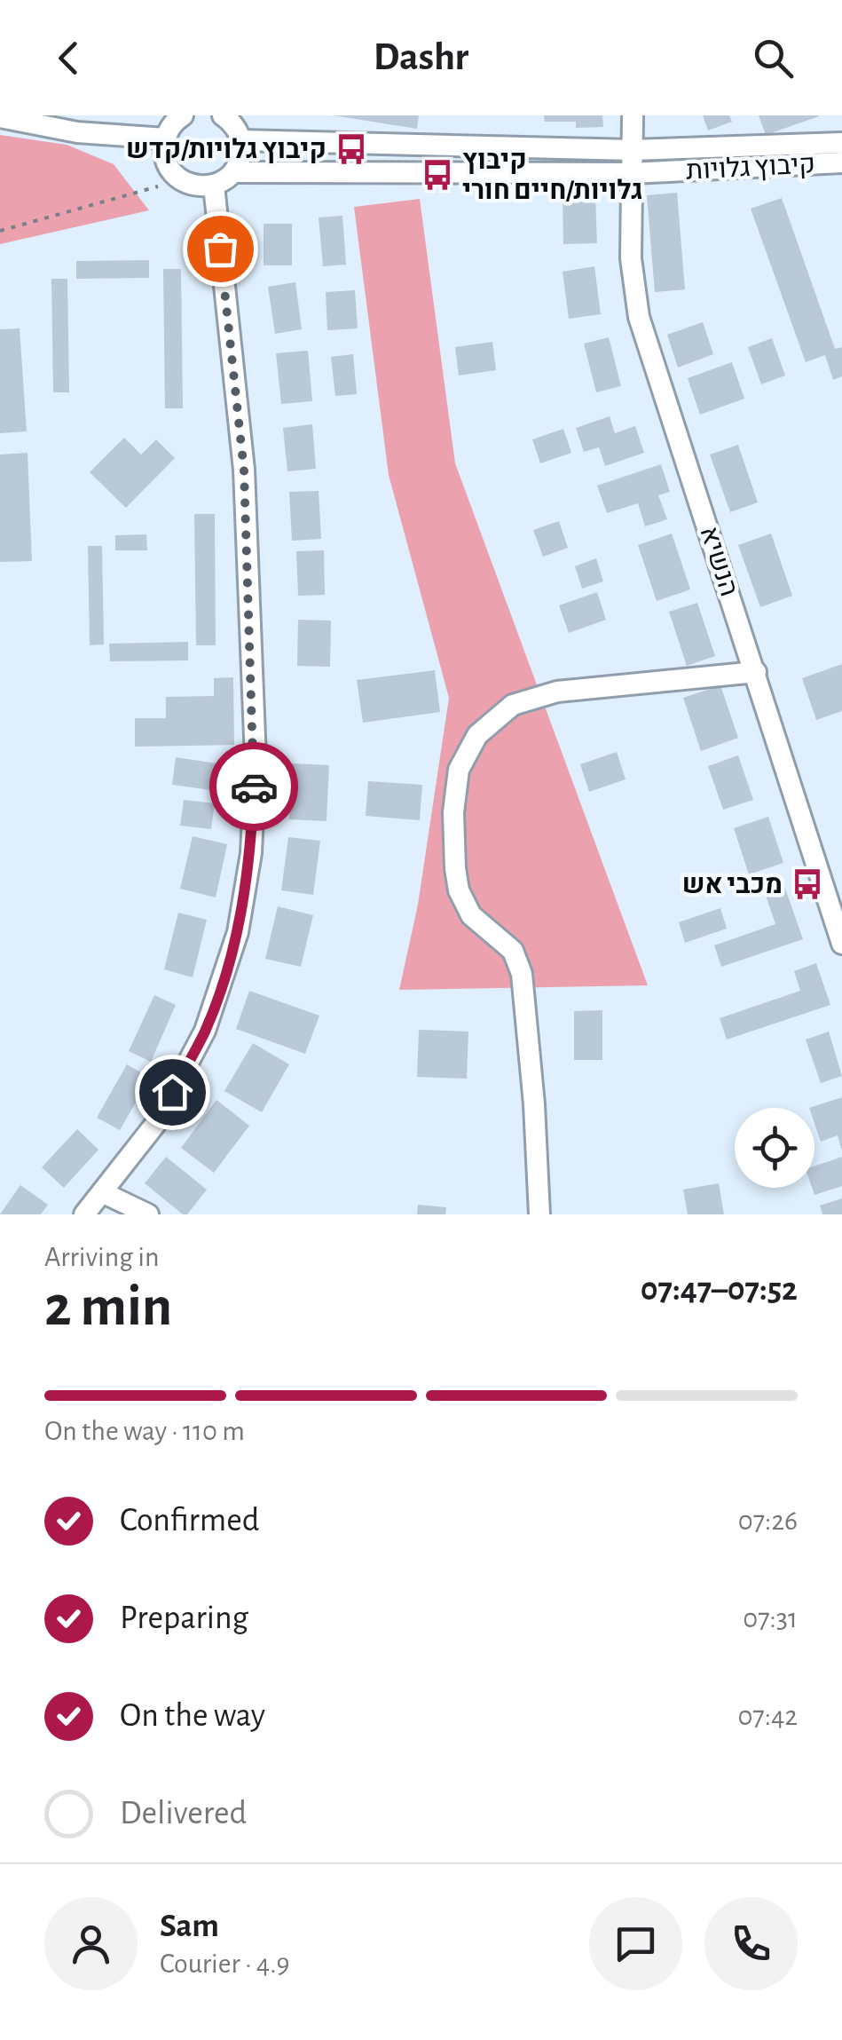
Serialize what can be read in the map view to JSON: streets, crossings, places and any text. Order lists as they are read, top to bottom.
{
  "streets": {
    "street": ["קיבוץ גלויות", "הנשיא"]
  },
  "crossings": [
    ["קיבוץ גלויות", "הנשיא"]
  ],
  "places": {
    "bus stop": ["קיבוץ גלויות/קדש", "קיבוץ גלויות/חיים חורי", "מכבי אש"]
  },
  "page": {
    "header": "Dashr",
    "heading": ["2 min", "Arriving in", "07:47–07:52"],
    "panel": ["Sam", "Courier · 4.9"],
    "bar": "On the way · 110 m",
    "list": [
      ["Confirmed", "07:26"],
      ["Preparing", "07:31"],
      ["On the way", "07:42"],
      "Delivered"
    ]
  }
}
